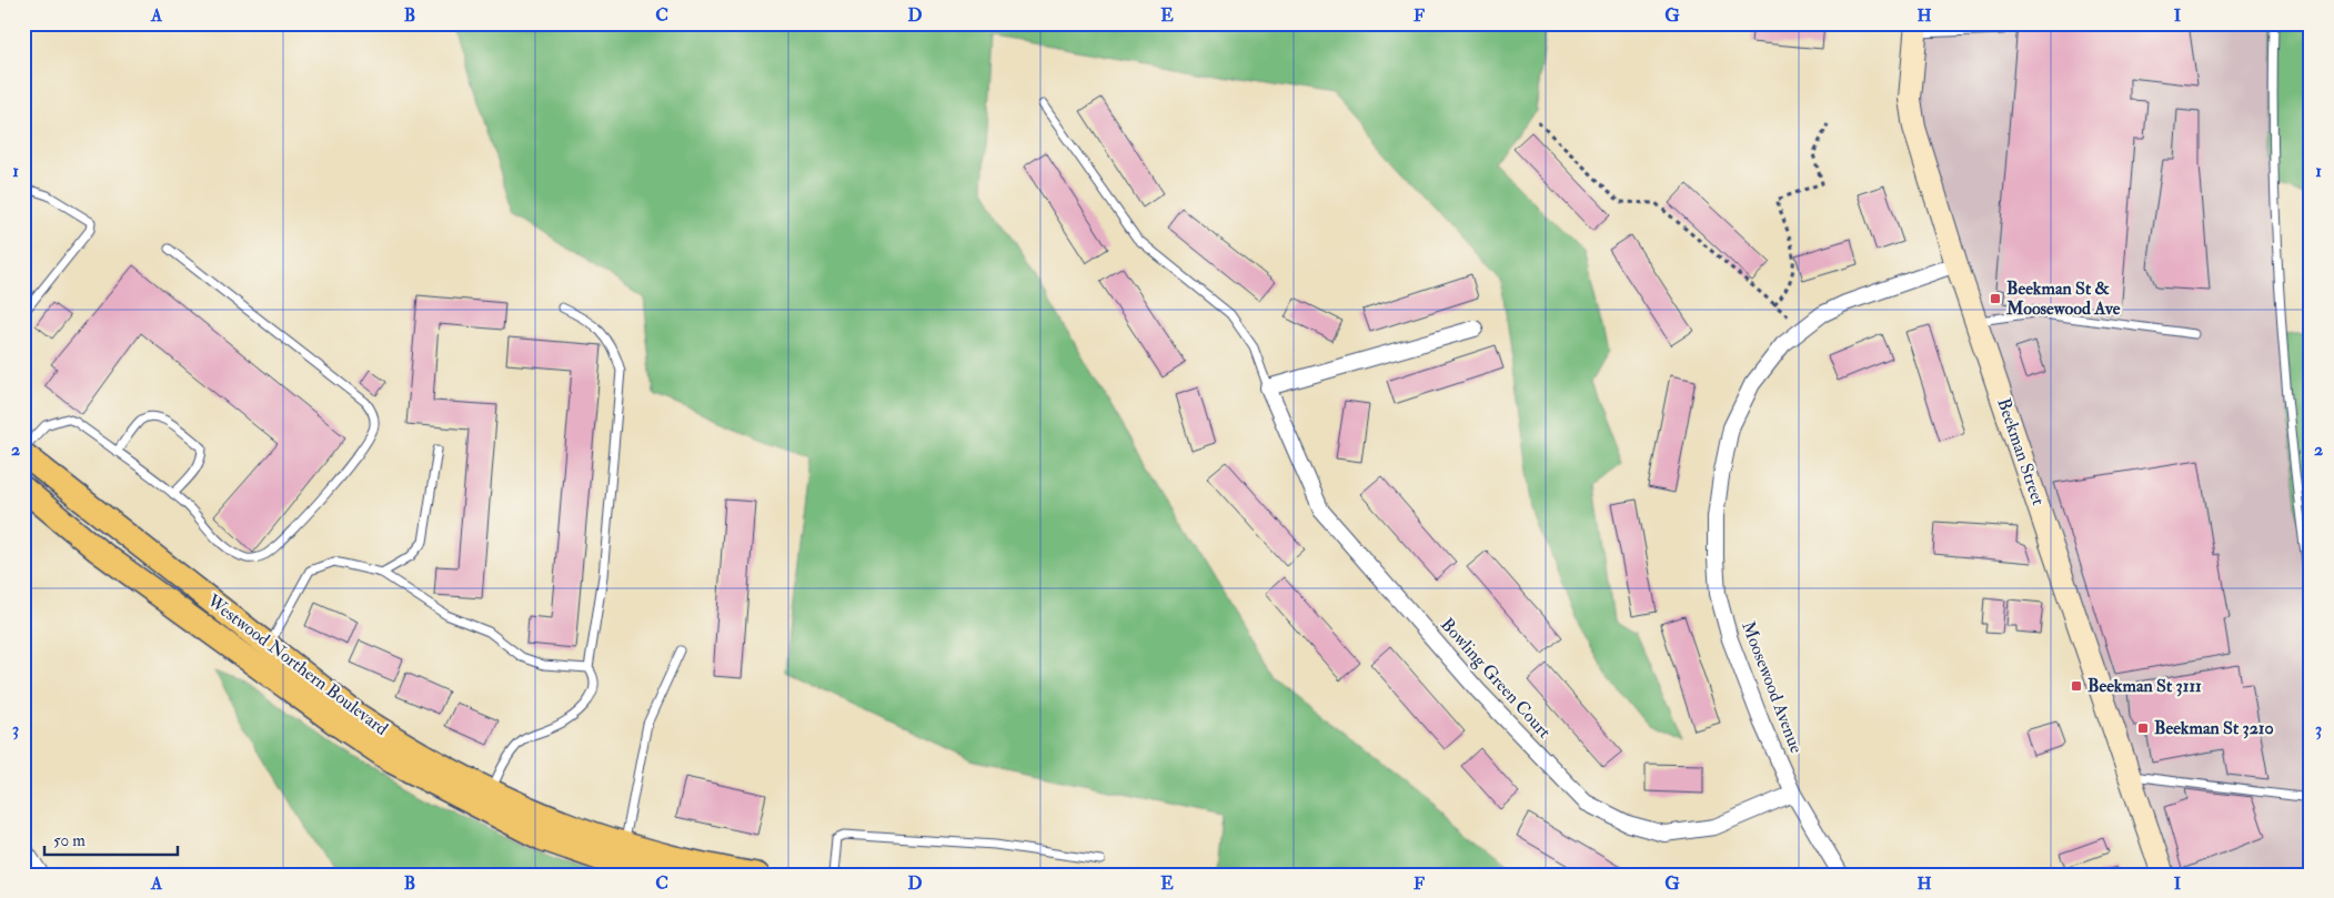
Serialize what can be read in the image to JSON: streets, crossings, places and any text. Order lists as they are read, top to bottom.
{
  "streets": {
    "main road": ["Beekman Street", "Westwood Northern Boulevard"],
    "street": ["Bowling Green Court", "Moosewood Avenue"]
  },
  "crossings": [
    ["Beekman Street", "Moosewood Avenue"],
    ["Bowling Green Court", "Moosewood Avenue"]
  ],
  "places": {
    "transit": ["Beekman St & Moosewood Ave", "Beekman St 3111", "Beekman St 3210"]
  },
  "scale_bar": "50 m",
  "grid": {
    "columns": [
      "A",
      "B",
      "C",
      "D",
      "E",
      "F",
      "G",
      "H",
      "I"
    ],
    "rows": ["1", "2", "3"]
  }
}
